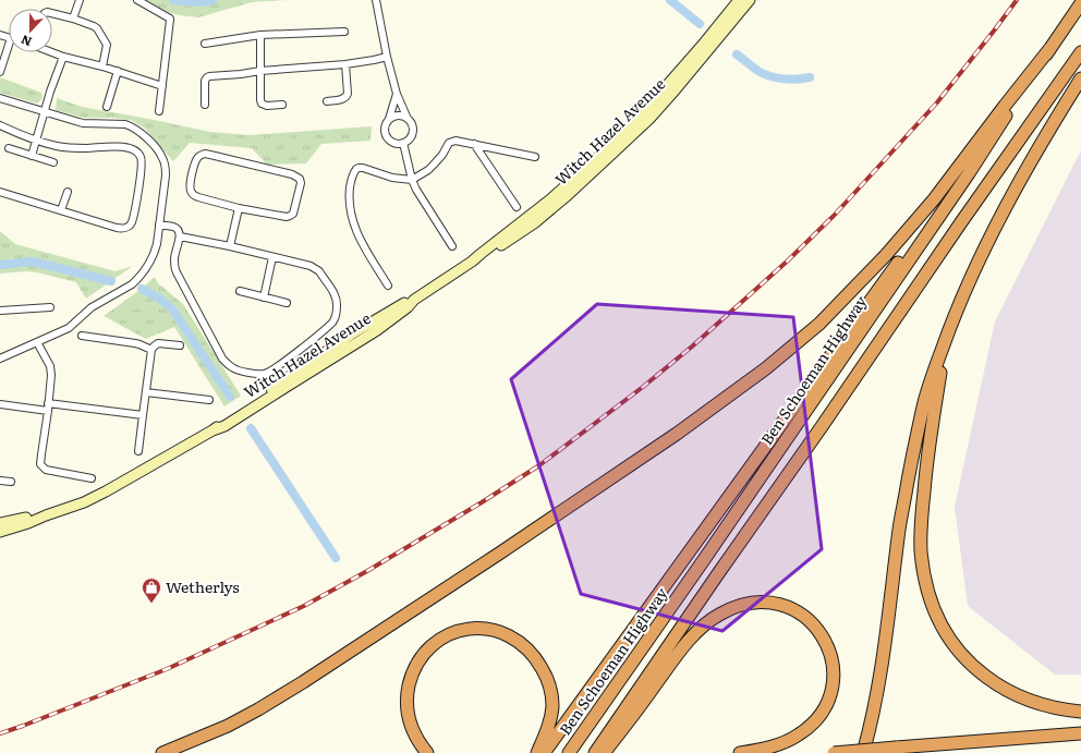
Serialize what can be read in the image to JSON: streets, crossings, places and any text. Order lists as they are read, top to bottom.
{
  "streets": {
    "highway": ["Ben Schoeman Highway"],
    "street": ["Witch Hazel Avenue"]
  },
  "places": {
    "shop": ["Wetherlys"]
  },
  "north": "bottom"
}
